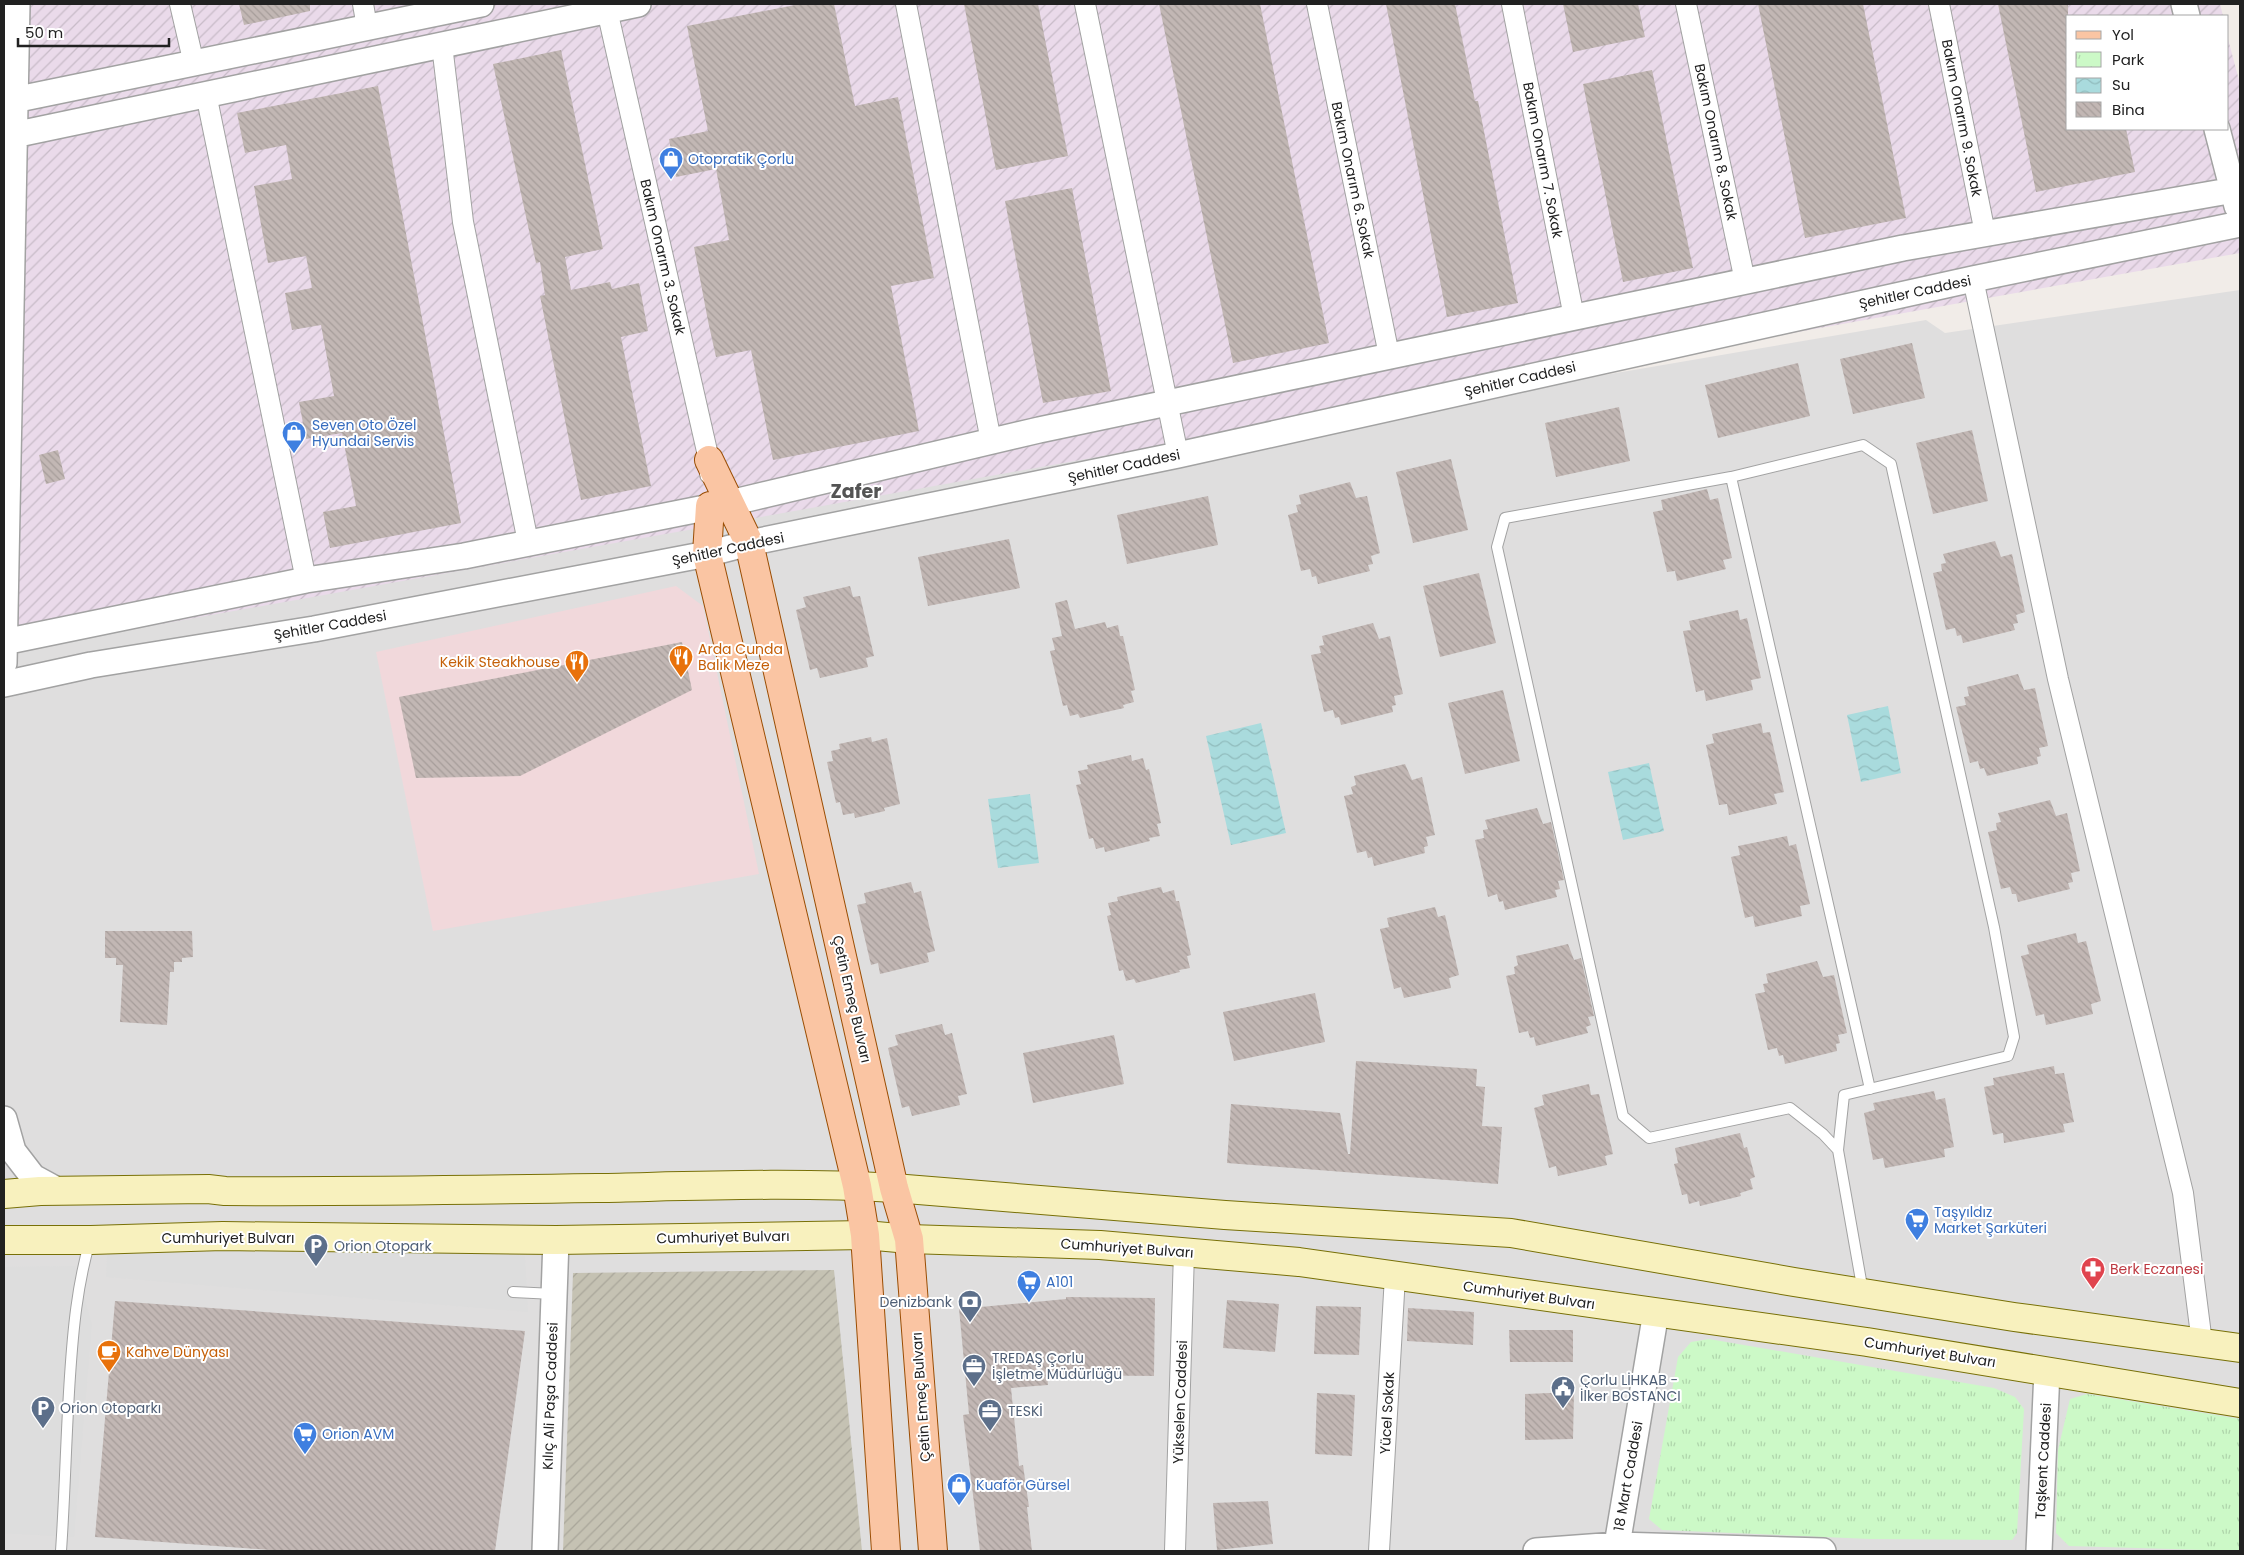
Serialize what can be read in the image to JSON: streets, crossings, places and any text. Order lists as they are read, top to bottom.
{
  "streets": {
    "main road": ["Çetin Emeç Bulvarı", "Cumhuriyet Bulvarı"],
    "street": [
      "Bakım Onarım 9. Sokak",
      "Bakım Onarım 8. Sokak",
      "Bakım Onarım 7. Sokak",
      "Bakım Onarım 6. Sokak",
      "Bakım Onarım 3. Sokak",
      "Şehitler Caddesi",
      "Kılıç Ali Paşa Caddesi",
      "Yükselen Caddesi",
      "Yücel Sokak",
      "Taşkent Caddesi",
      "18 Mart Caddesi"
    ]
  },
  "crossings": [
    ["Bakım Onarım 3. Sokak", "Çetin Emeç Bulvarı"],
    ["Şehitler Caddesi", "Çetin Emeç Bulvarı"],
    ["Çetin Emeç Bulvarı", "Cumhuriyet Bulvarı"],
    ["Cumhuriyet Bulvarı", "Kılıç Ali Paşa Caddesi"],
    ["Cumhuriyet Bulvarı", "Yükselen Caddesi"],
    ["Cumhuriyet Bulvarı", "Yücel Sokak"],
    ["Cumhuriyet Bulvarı", "Taşkent Caddesi"],
    ["Cumhuriyet Bulvarı", "18 Mart Caddesi"]
  ],
  "districts": ["Zafer"],
  "places": {
    "shop": ["Otopratik Çorlu", "Seven Oto Özel Hyundai Servis", "Kuaför Gürsel"],
    "restaurant": ["Arda Cunda Balık Meze", "Kekik Steakhouse"],
    "supermarket": ["Taşyıldız Market Şarküteri", "A101", "Orion AVM"],
    "parking": ["Orion Otopark", "Orion Otoparkı"],
    "pharmacy": ["Berk Eczanesi"],
    "bank": ["Denizbank"],
    "cafe": ["Kahve Dünyası"],
    "office": ["TREDAŞ Çorlu İşletme Müdürlüğü", "TESKİ"],
    "public building": ["Çorlu LİHKAB - İlker BOSTANCI"]
  },
  "legend": [
    "Yol",
    "Park",
    "Su",
    "Bina"
  ],
  "scale_bar": "50 m"
}
